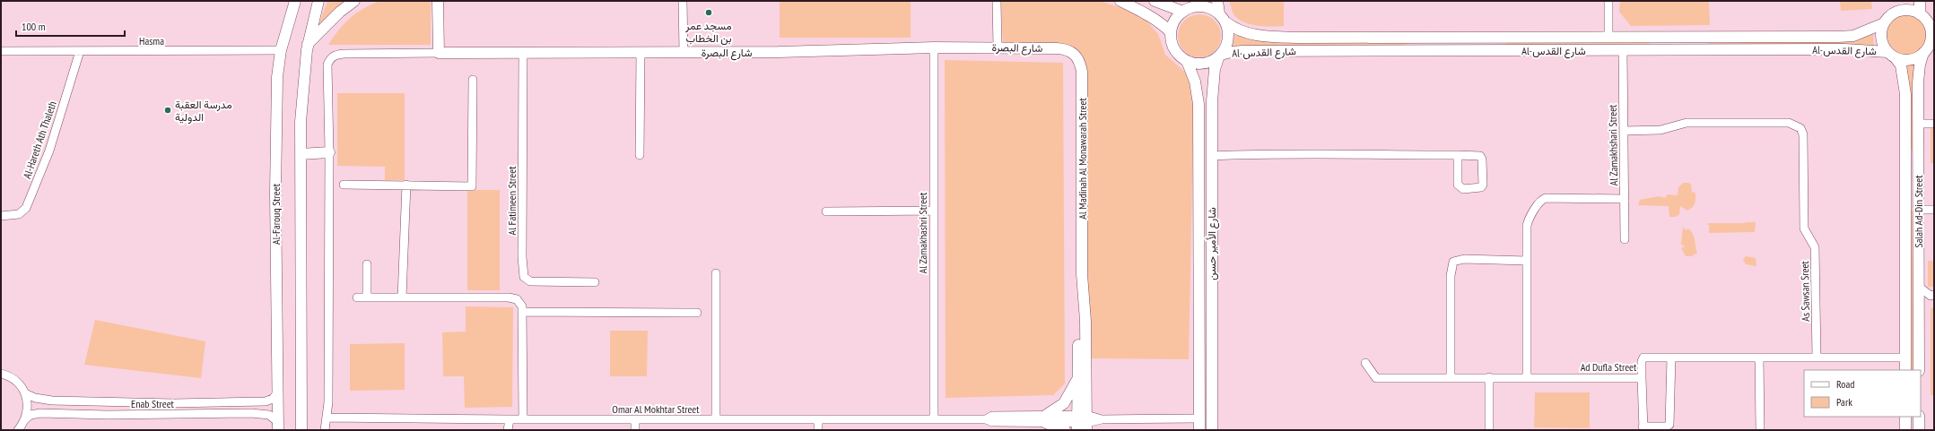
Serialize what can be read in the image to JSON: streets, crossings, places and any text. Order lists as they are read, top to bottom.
{
  "streets": {
    "main road": [
      "شارع البصرة",
      "Al-شارع القدس",
      "Al Madinah Al Monawarah Street",
      "Salah Ad-Din Street",
      "Al-Farouq Street",
      "شارع الأمير حسن"
    ],
    "street": [
      "Hasma",
      "Al-Hareth Ath Thaleth",
      "Al Zamakhshari Street",
      "Al Fatimeen Street",
      "Al Zamakhashri Street",
      "As Sawsan Sreet",
      "Ad Dufla Street",
      "Enab Street",
      "Omar Al Mokhtar Street"
    ]
  },
  "crossings": [
    ["Hasma", "Al-Hareth Ath Thaleth"],
    ["Hasma", "Al-Farouq Street"],
    ["شارع البصرة", "Al Madinah Al Monawarah Street"],
    ["شارع البصرة", "Al Fatimeen Street"],
    ["شارع البصرة", "Al Zamakhashri Street"],
    ["Al-شارع القدس", "Al Zamakhshari Street"],
    ["Al-شارع القدس", "Salah Ad-Din Street"],
    ["Al-شارع القدس", "شارع الأمير حسن"],
    ["Al Zamakhshari Street", "As Sawsan Sreet"],
    ["Salah Ad-Din Street", "Ad Dufla Street"],
    ["Al-Farouq Street", "Enab Street"],
    ["Al Zamakhashri Street", "Omar Al Mokhtar Street"],
    ["شارع الأمير حسن", "Omar Al Mokhtar Street"],
    ["As Sawsan Sreet", "Ad Dufla Street"]
  ],
  "places": ["مسجد عمر بن الخطاب", "مدرسة العقبة الدولية"],
  "legend": ["Road", "Park"],
  "scale_bar": "100 m"
}
